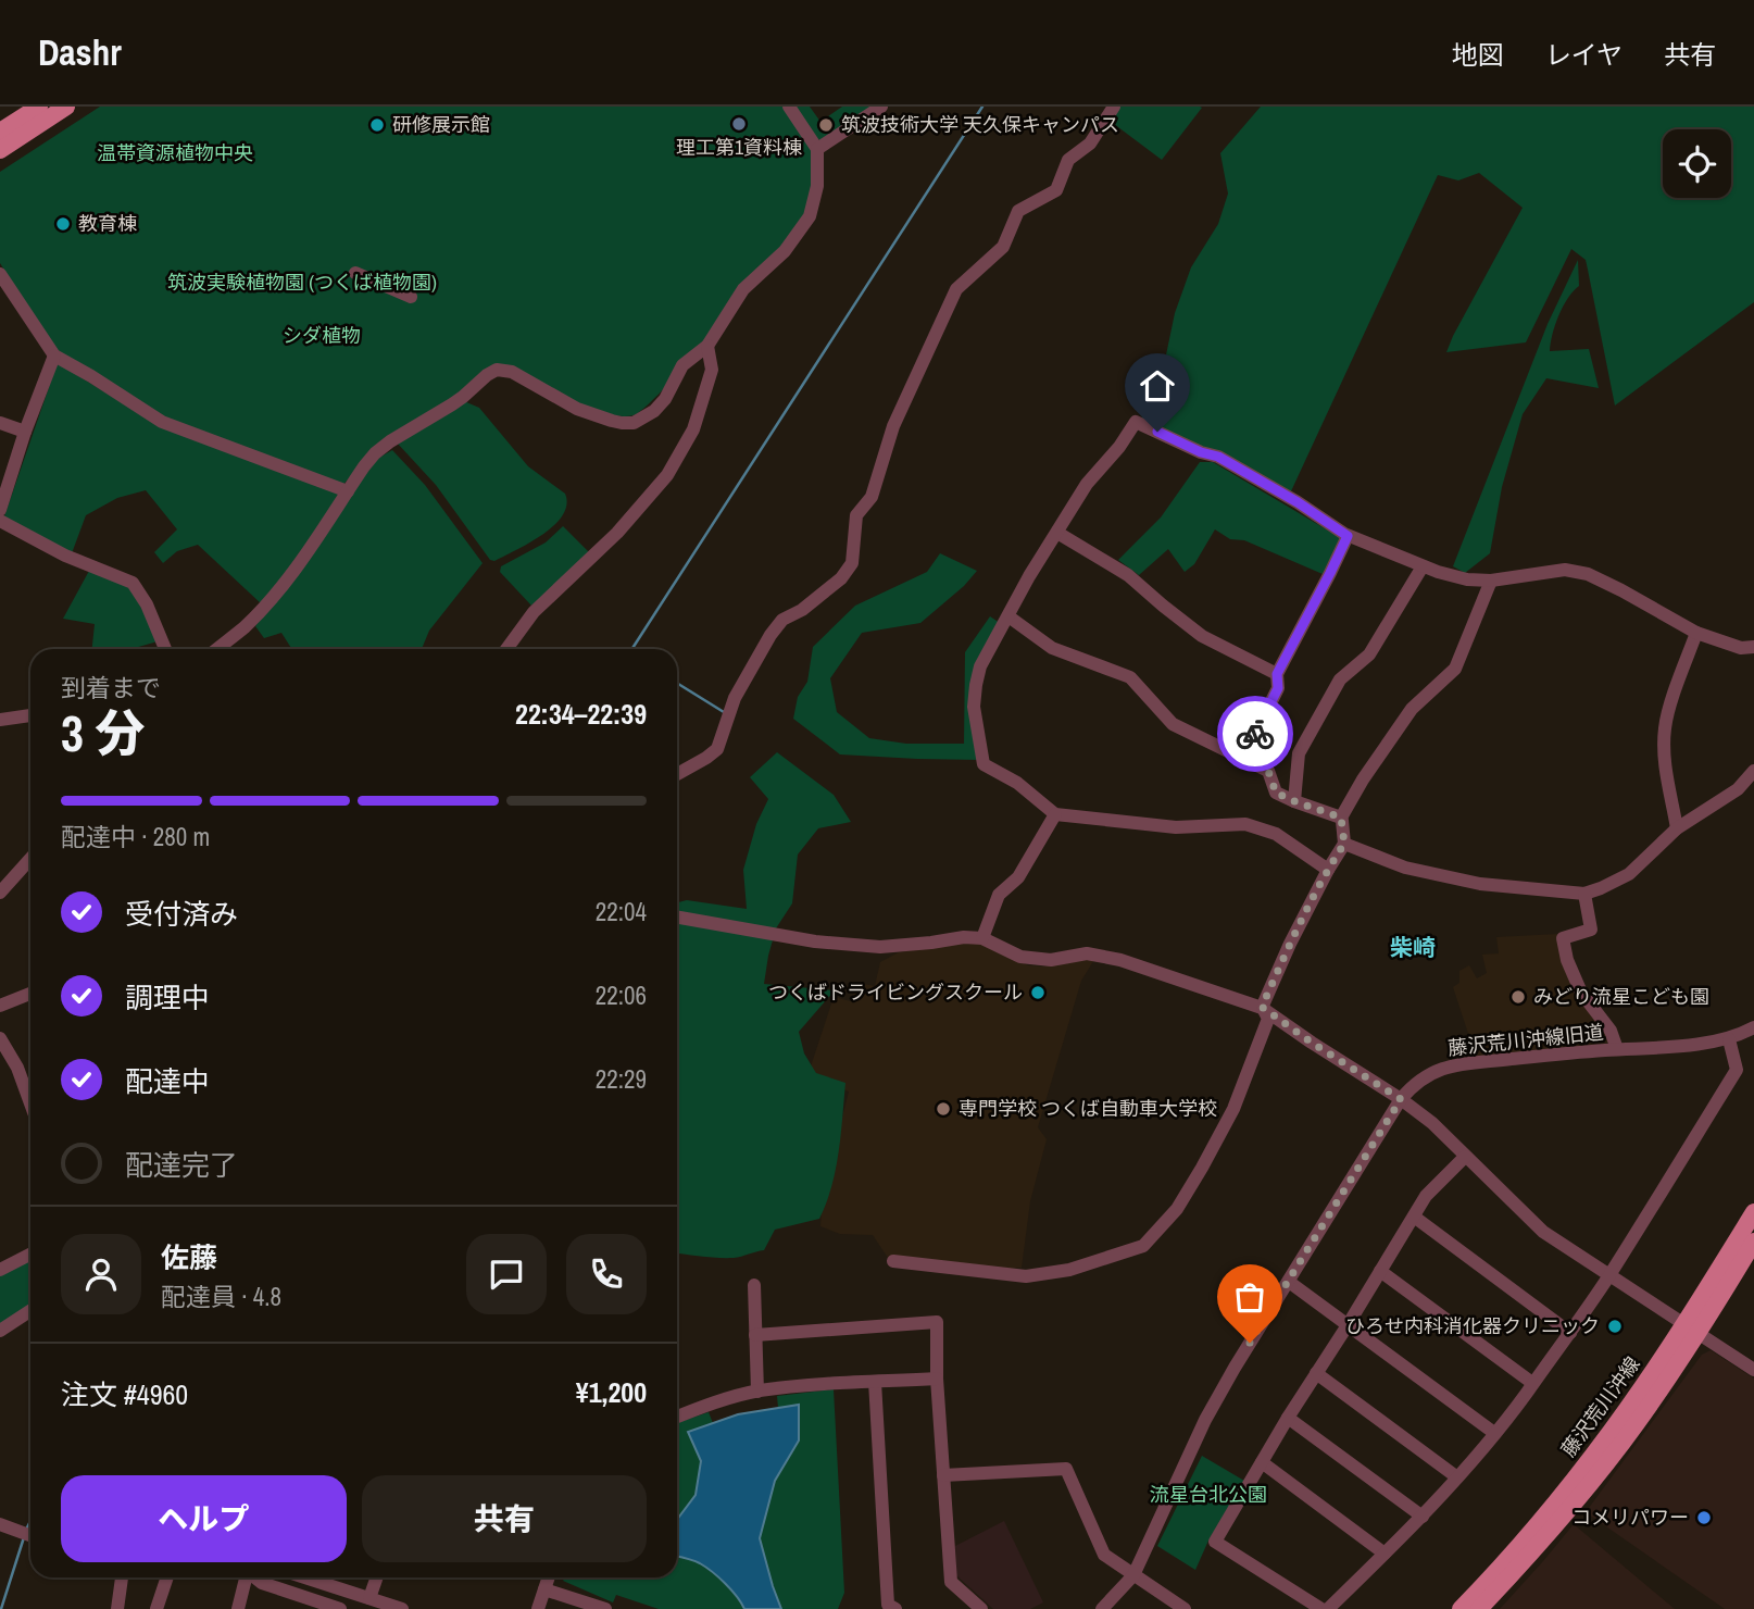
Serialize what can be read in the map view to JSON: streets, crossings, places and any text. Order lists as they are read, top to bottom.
{
  "streets": {
    "main road": ["藤沢荒川沖線"],
    "street": ["藤沢荒川沖線旧道"]
  },
  "districts": ["柴崎"],
  "parks": [
    "温帯資源植物中央",
    "筑波実験植物園 (つくば植物園)",
    "シダ植物",
    "流星台北公園"
  ],
  "places": [
    "理工第1資料棟",
    "研修展示館",
    "筑波技術大学 天久保キャンパス",
    "教育棟",
    "つくばドライビングスクール",
    "みどり流星こども園",
    "専門学校 つくば自動車大学校",
    "ひろせ内科消化器クリニック",
    "コメリパワー"
  ],
  "page": {
    "header": "Dashr",
    "nav": ["地図", "レイヤ", "共有"],
    "heading": ["3 分", "到着まで", "22:34–22:39"],
    "panel": [
      "佐藤",
      "配達員 · 4.8",
      "注文 #4960",
      "¥1,200"
    ],
    "bar": "配達中 · 280 m",
    "list": [
      ["受付済み", "22:04"],
      ["調理中", "22:06"],
      ["配達中", "22:29"],
      "配達完了"
    ],
    "buttons": ["ヘルプ", "共有"]
  }
}
